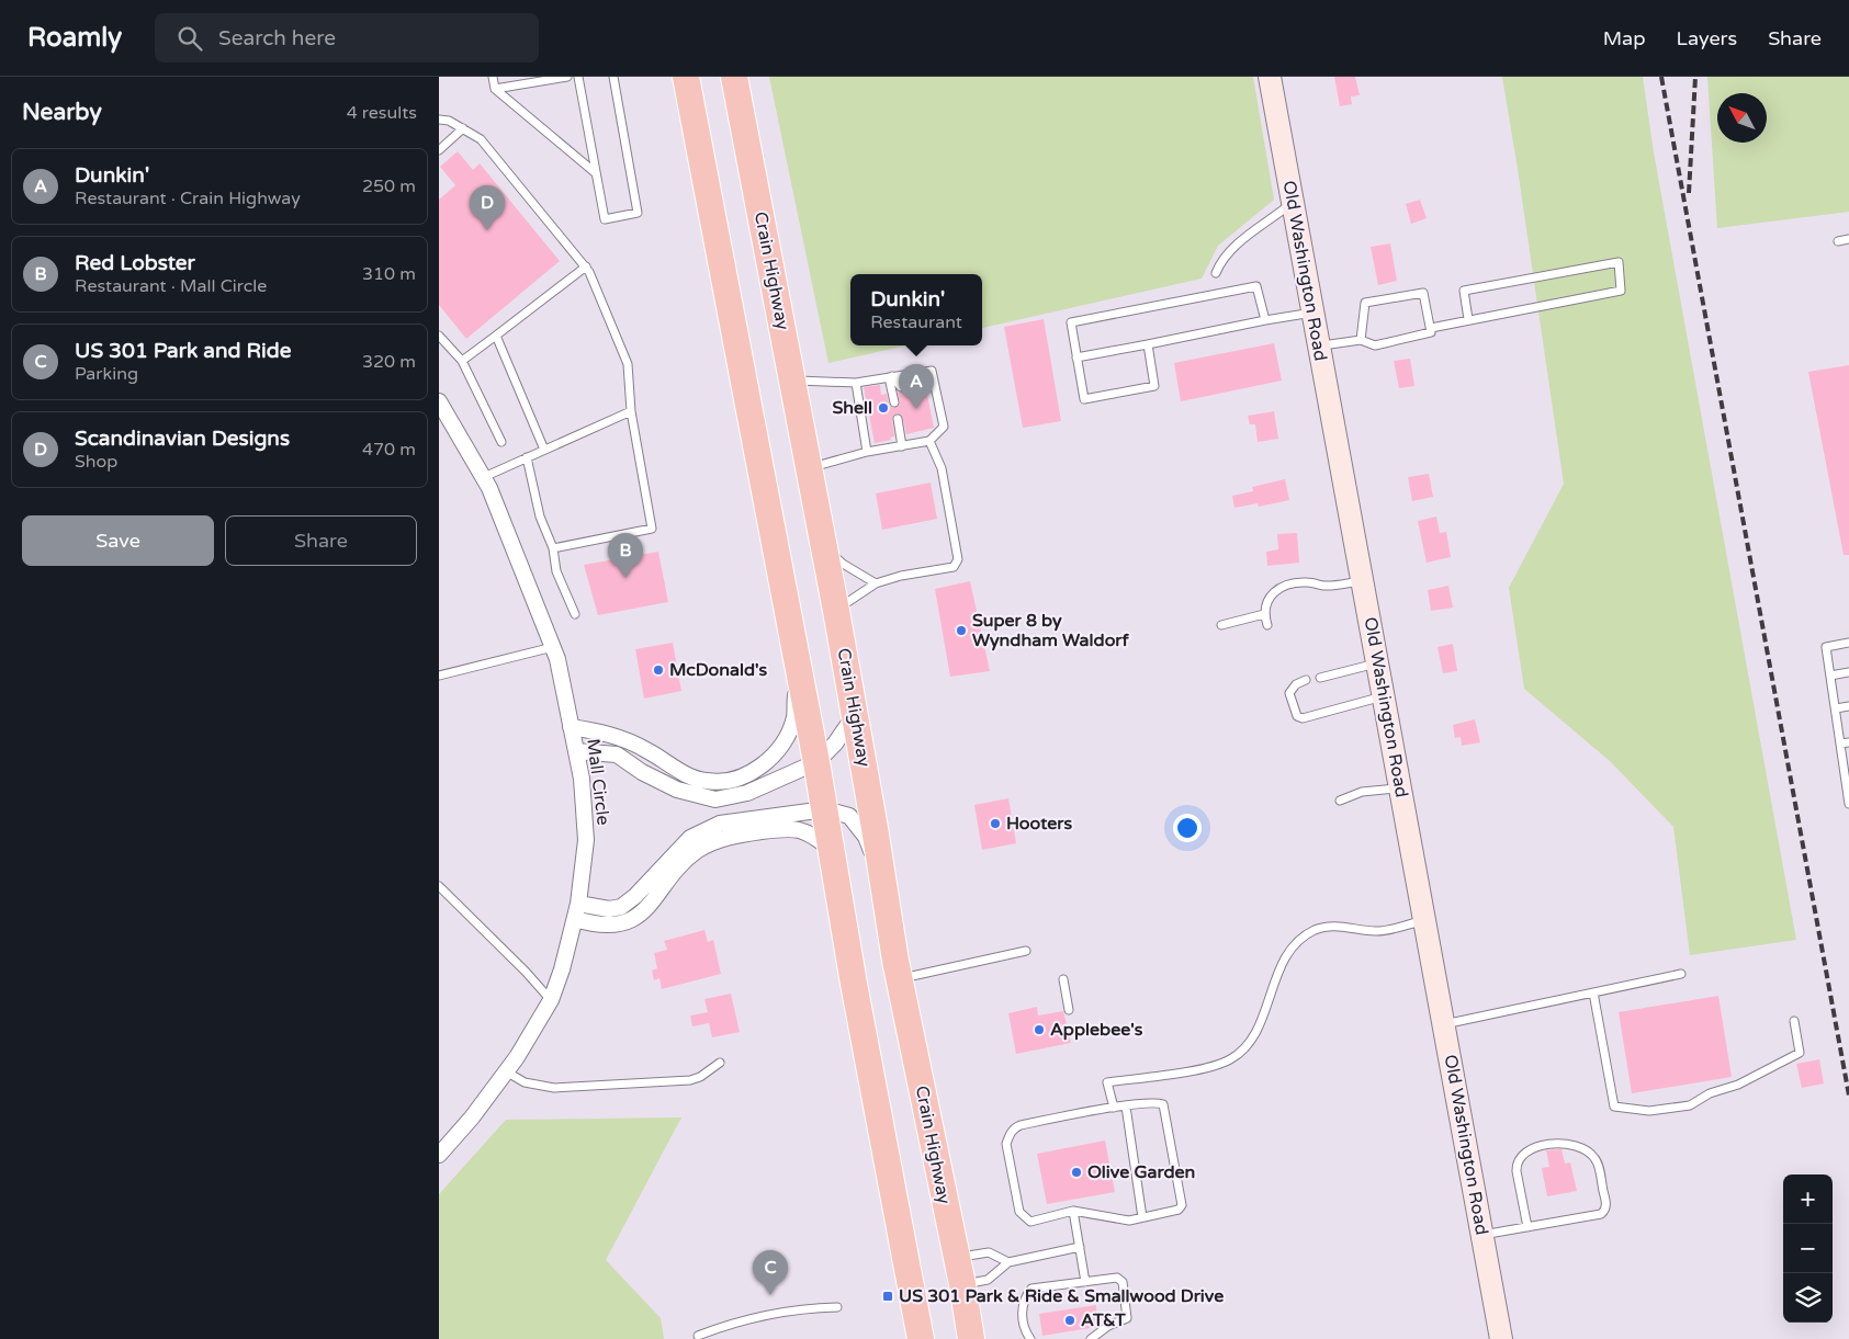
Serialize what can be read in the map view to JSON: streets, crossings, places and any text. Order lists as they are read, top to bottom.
{
  "streets": {
    "highway": ["Crain Highway"],
    "main road": ["Old Washington Road"],
    "street": ["Mall Circle"]
  },
  "places": {
    "other": [
      "Shell",
      "Super 8 by Wyndham Waldorf",
      "McDonald's",
      "Hooters",
      "Applebee's",
      "Olive Garden",
      "AT&T"
    ],
    "transit": ["US 301 Park & Ride & Smallwood Drive"]
  },
  "north": "top left",
  "page": {
    "header": "Roamly",
    "search": "Search here",
    "nav": ["Map", "Layers", "Share"],
    "heading": ["Nearby", "4 results"],
    "list": [
      {
        "mark": "A",
        "name": "Dunkin'",
        "note": "Restaurant · Crain Highway",
        "value": "250 m"
      },
      {
        "mark": "B",
        "name": "Red Lobster",
        "note": "Restaurant · Mall Circle",
        "value": "310 m"
      },
      {
        "mark": "C",
        "name": "US 301 Park and Ride",
        "note": "Parking",
        "value": "320 m"
      },
      {
        "mark": "D",
        "name": "Scandinavian Designs",
        "note": "Shop",
        "value": "470 m"
      }
    ],
    "pins": [
      "D",
      "A",
      "B",
      "C"
    ],
    "popup": ["Dunkin'", "Restaurant"],
    "buttons": ["Save", "Share"],
    "map_buttons": ["+", "−"]
  }
}
